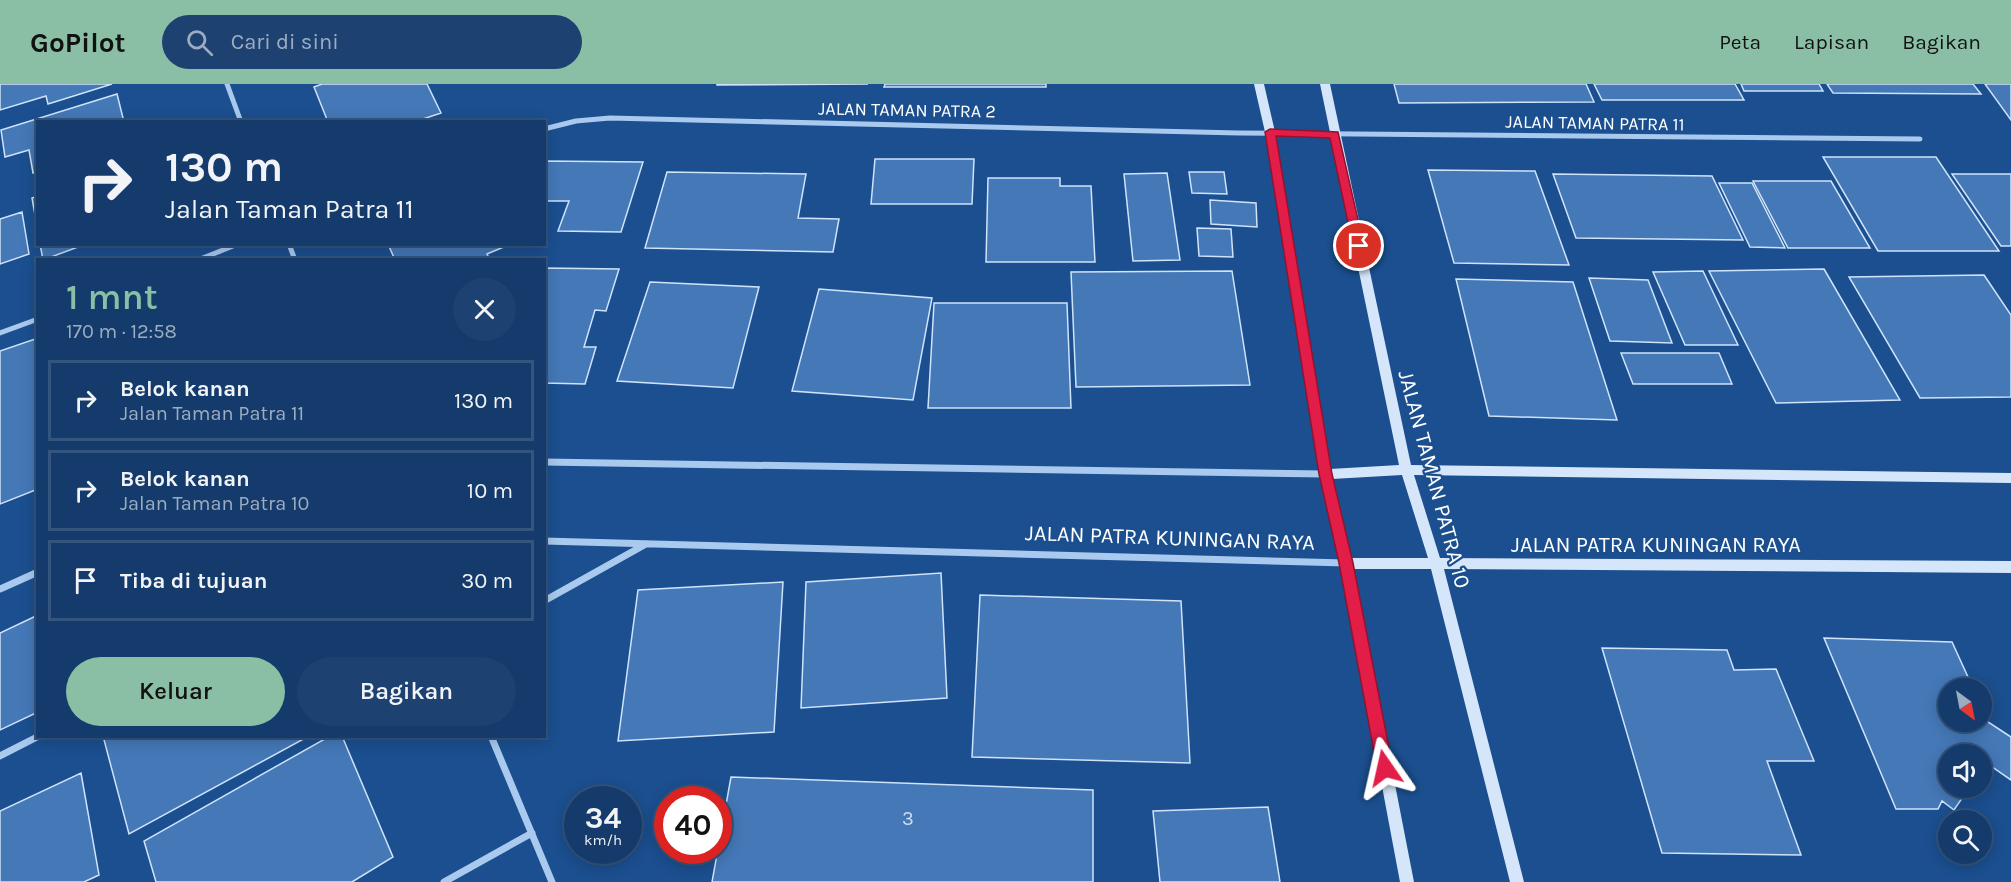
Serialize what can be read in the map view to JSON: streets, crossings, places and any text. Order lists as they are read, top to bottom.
{
  "streets": {
    "street": [
      "JALAN TAMAN PATRA 2",
      "JALAN TAMAN PATRA 11",
      "JALAN TAMAN PATRA 10",
      "JALAN PATRA KUNINGAN RAYA"
    ]
  },
  "crossings": [
    ["JALAN TAMAN PATRA 2", "JALAN TAMAN PATRA 11"],
    ["JALAN TAMAN PATRA 11", "JALAN TAMAN PATRA 10"],
    ["JALAN TAMAN PATRA 10", "JALAN PATRA KUNINGAN RAYA"]
  ],
  "house_numbers": ["3"],
  "north": "bottom right",
  "page": {
    "header": "GoPilot",
    "search": "Cari di sini",
    "nav": ["Peta", "Lapisan", "Bagikan"],
    "turn": ["130 m", "Jalan Taman Patra 11"],
    "heading": ["1 mnt", "170 m · 12:58"],
    "list": [
      {
        "name": "Belok kanan",
        "note": "Jalan Taman Patra 11",
        "value": "130 m"
      },
      {
        "name": "Belok kanan",
        "note": "Jalan Taman Patra 10",
        "value": "10 m"
      },
      {
        "name": "Tiba di tujuan",
        "value": "30 m"
      }
    ],
    "buttons": ["Keluar", "Bagikan"],
    "speed": "34 km/h",
    "limit": "40"
  }
}
